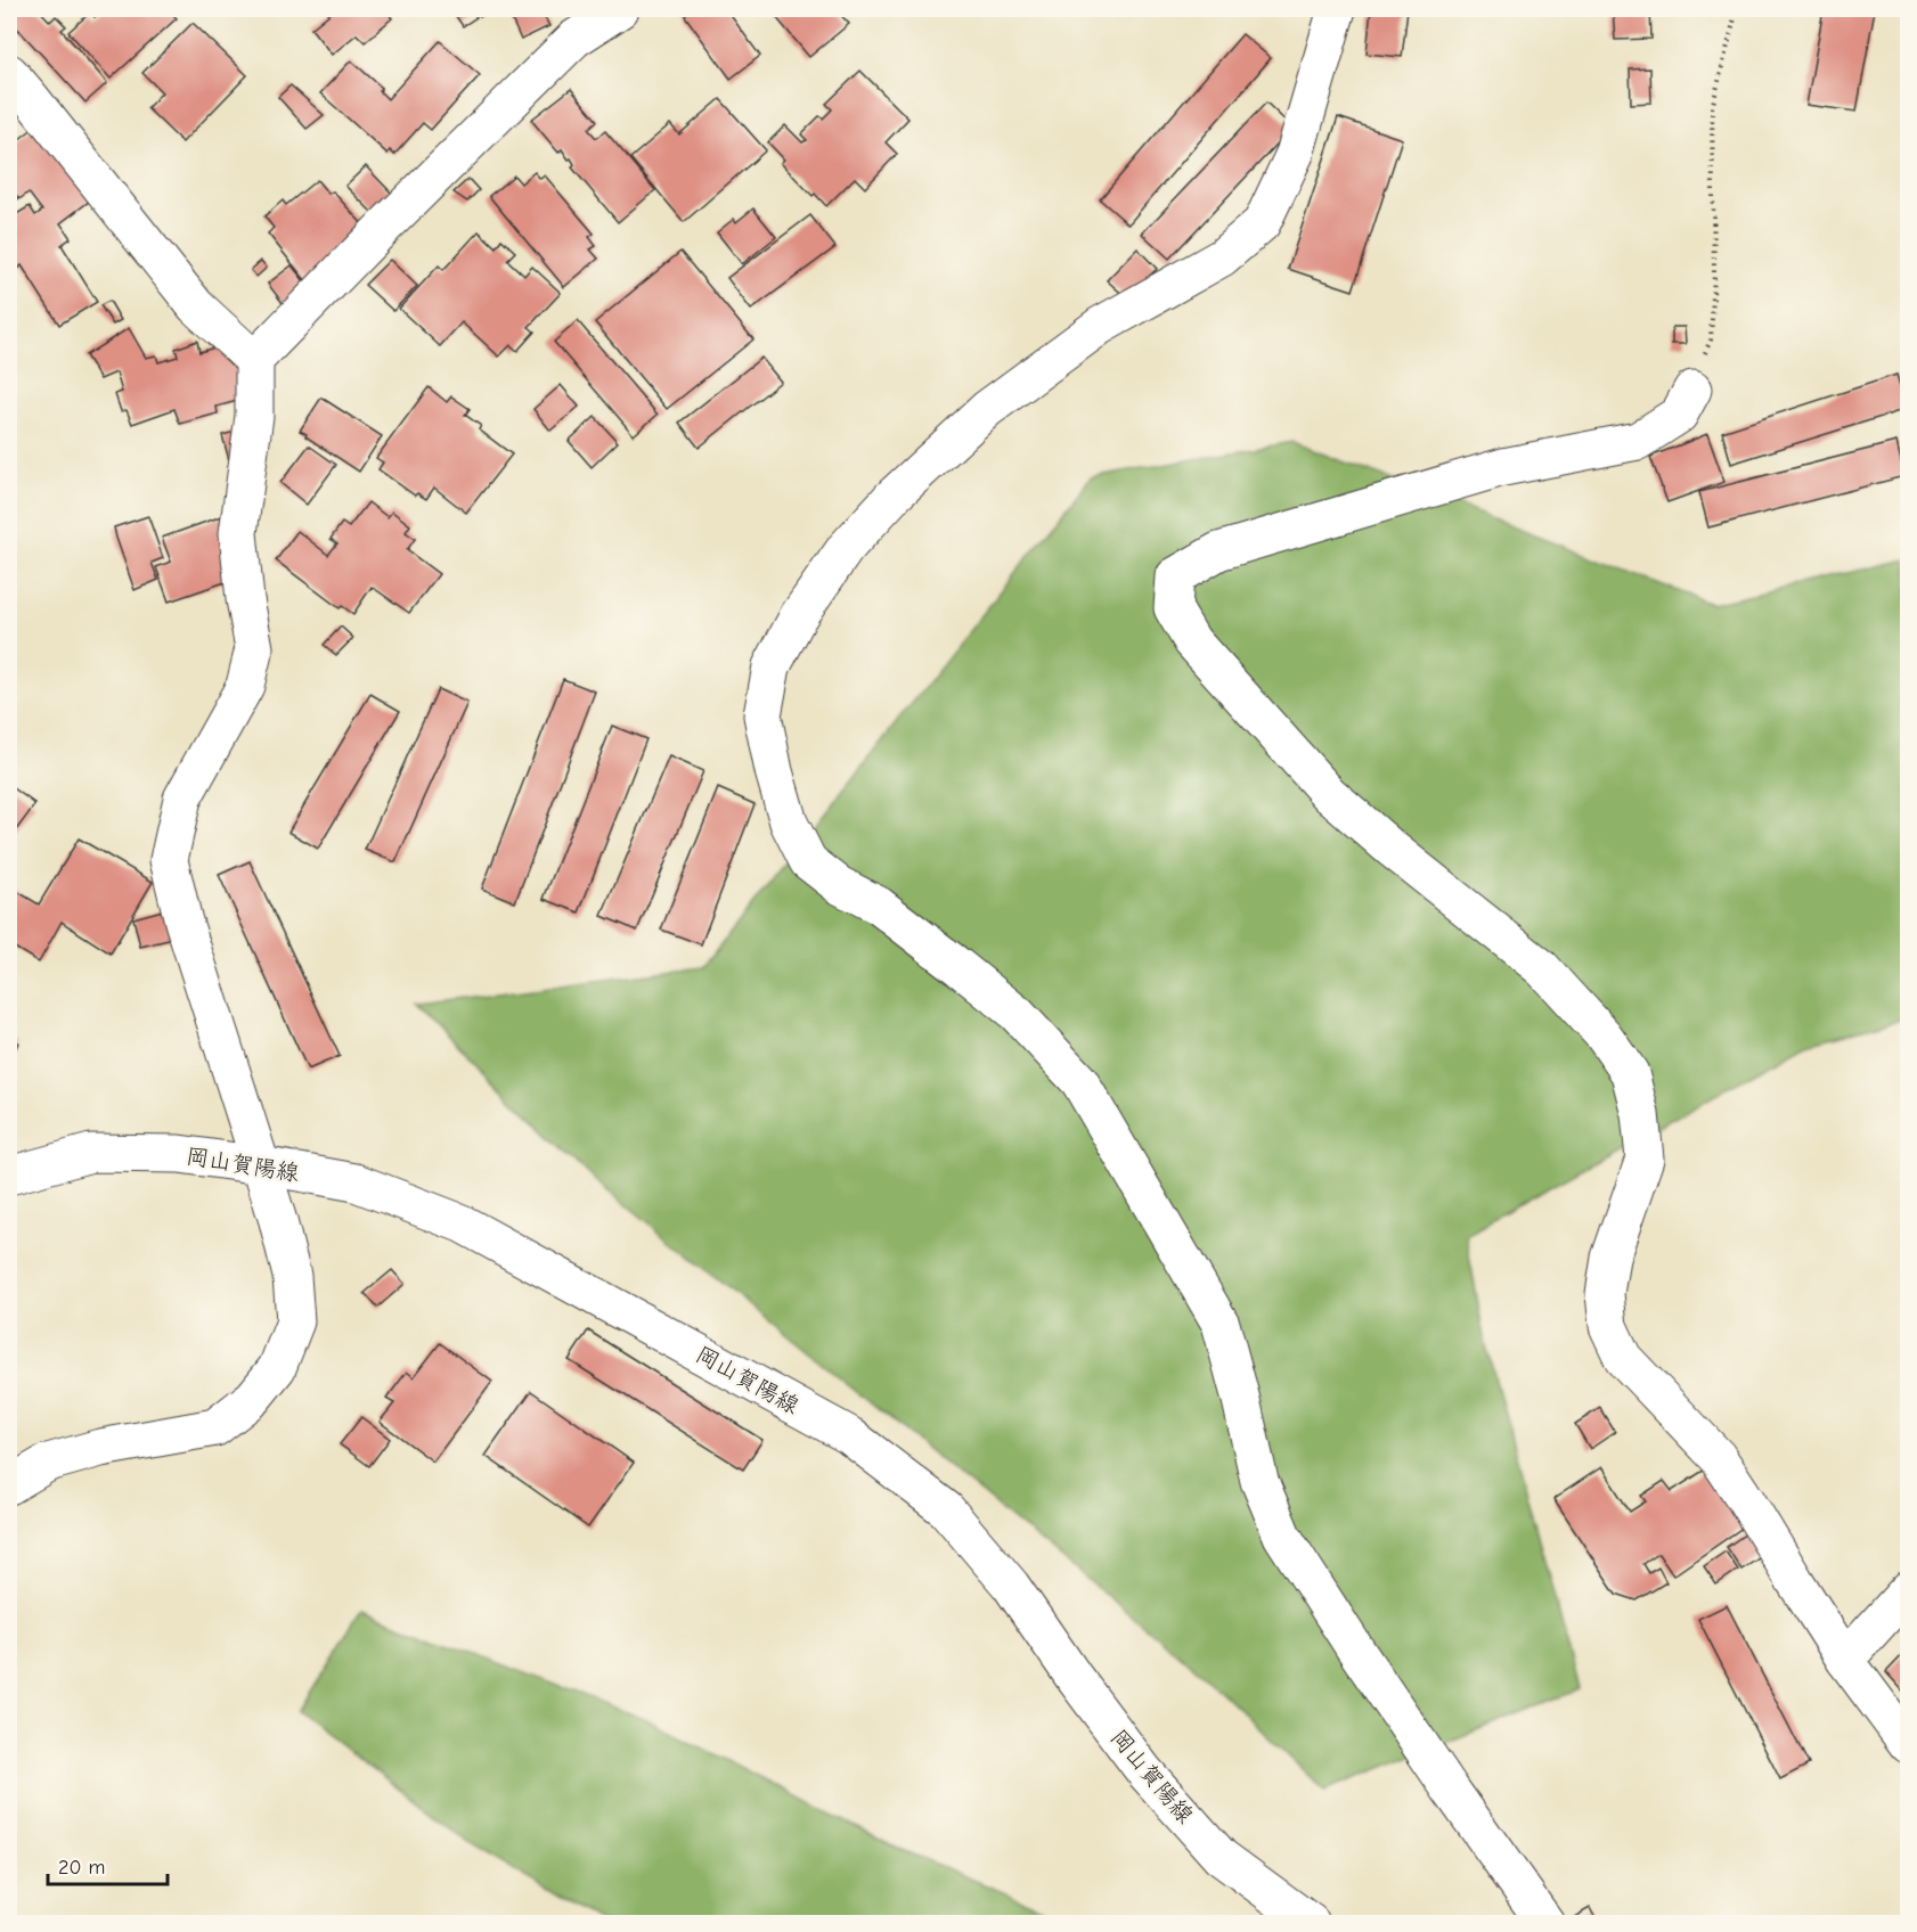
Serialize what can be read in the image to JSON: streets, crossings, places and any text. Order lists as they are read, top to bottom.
{
  "streets": {
    "street": ["岡山賀陽線"]
  },
  "scale_bar": "20 m"
}
